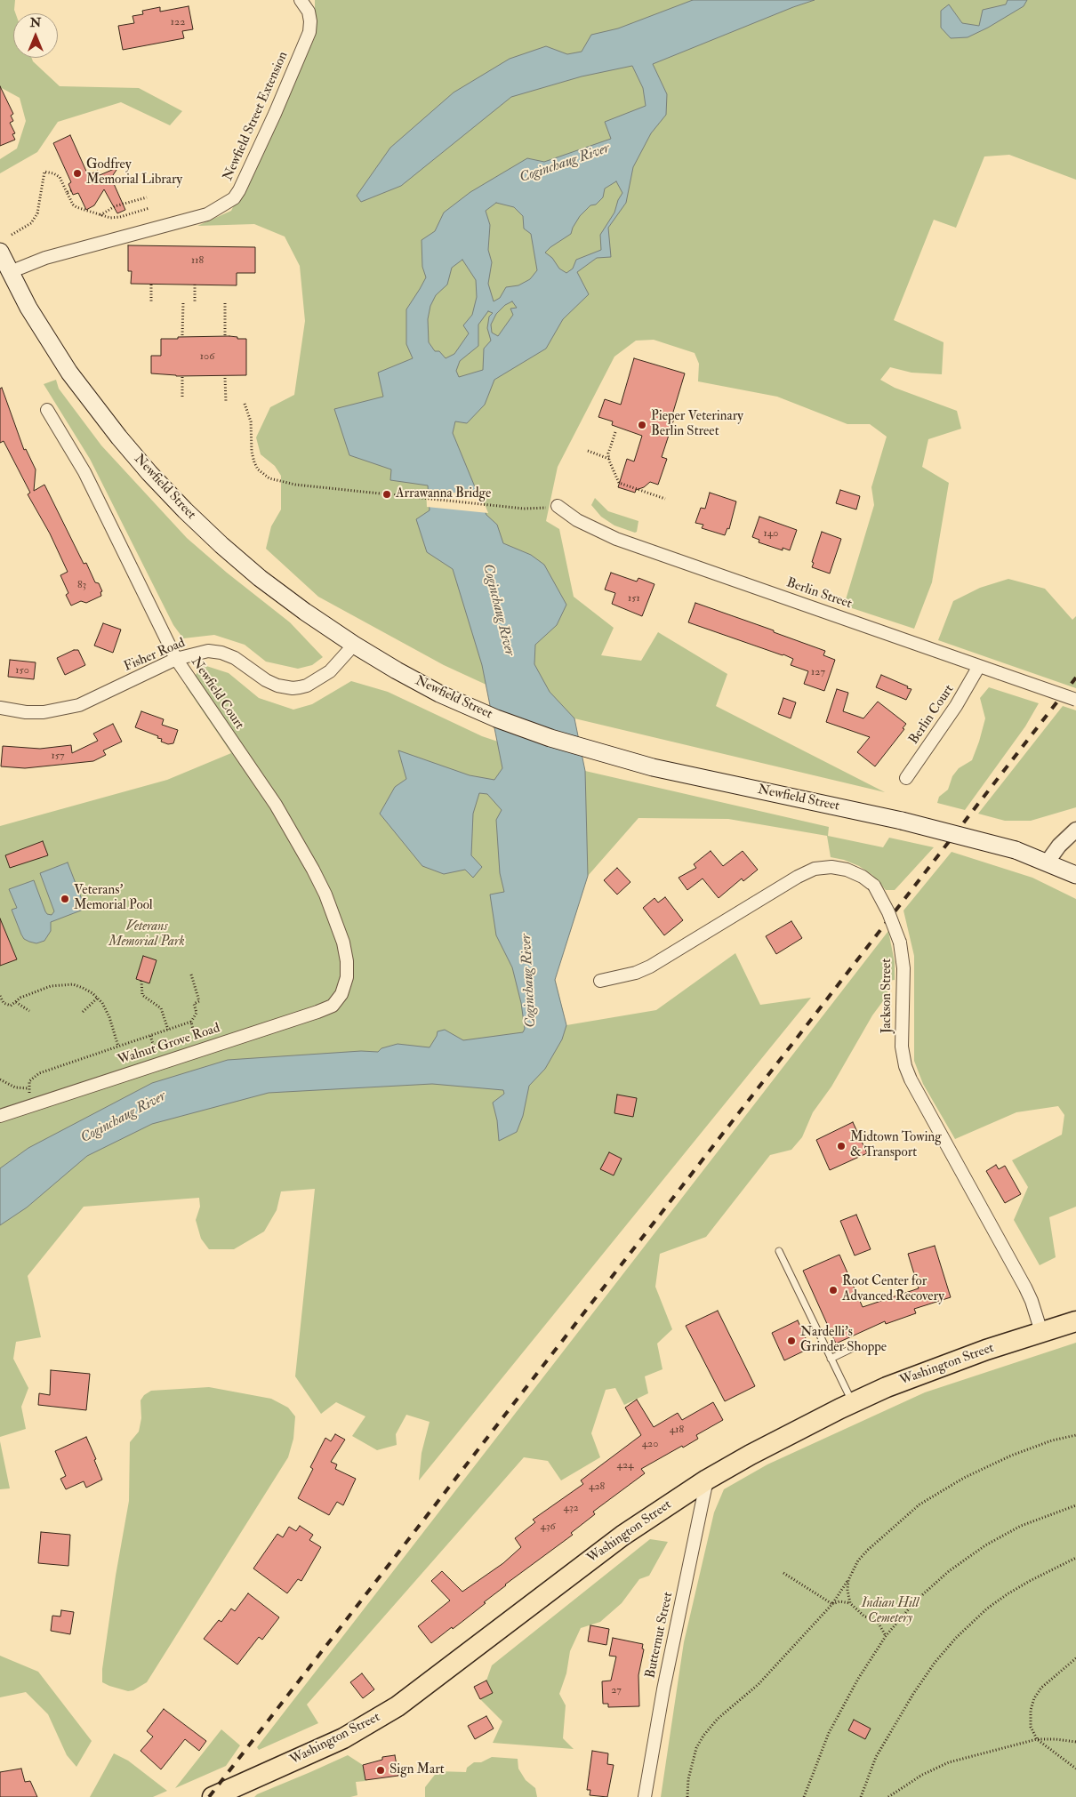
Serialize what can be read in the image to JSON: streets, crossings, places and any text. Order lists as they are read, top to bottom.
{
  "streets": {
    "highway": ["Washington Street"],
    "main road": ["Newfield Street"],
    "street": [
      "Newfield Street Extension",
      "Berlin Street",
      "Fisher Road",
      "Newfield Court",
      "Berlin Court",
      "Jackson Street",
      "Walnut Grove Road",
      "Butternut Street"
    ]
  },
  "crossings": [
    ["Newfield Street Extension", "Newfield Street"],
    ["Newfield Street", "Fisher Road"],
    ["Berlin Street", "Berlin Court"],
    ["Fisher Road", "Newfield Court"],
    ["Newfield Court", "Walnut Grove Road"],
    ["Jackson Street", "Washington Street"],
    ["Washington Street", "Butternut Street"]
  ],
  "water": ["Coginchaug River"],
  "parks": ["Veterans Memorial Park", "Indian Hill Cemetery"],
  "places": [
    "Godfrey Memorial Library",
    "Pieper Veterinary Berlin Street",
    "Arrawanna Bridge",
    "Veterans' Memorial Pool",
    "Midtown Towing & Transport",
    "Root Center for Advanced Recovery",
    "Nardelli's Grinder Shoppe",
    "Sign Mart"
  ],
  "house_numbers": [
    "122",
    "118",
    "106",
    "140",
    "83",
    "151",
    "150",
    "127",
    "157",
    "418",
    "420",
    "424",
    "428",
    "432",
    "436",
    "27"
  ],
  "north": "top"
}
